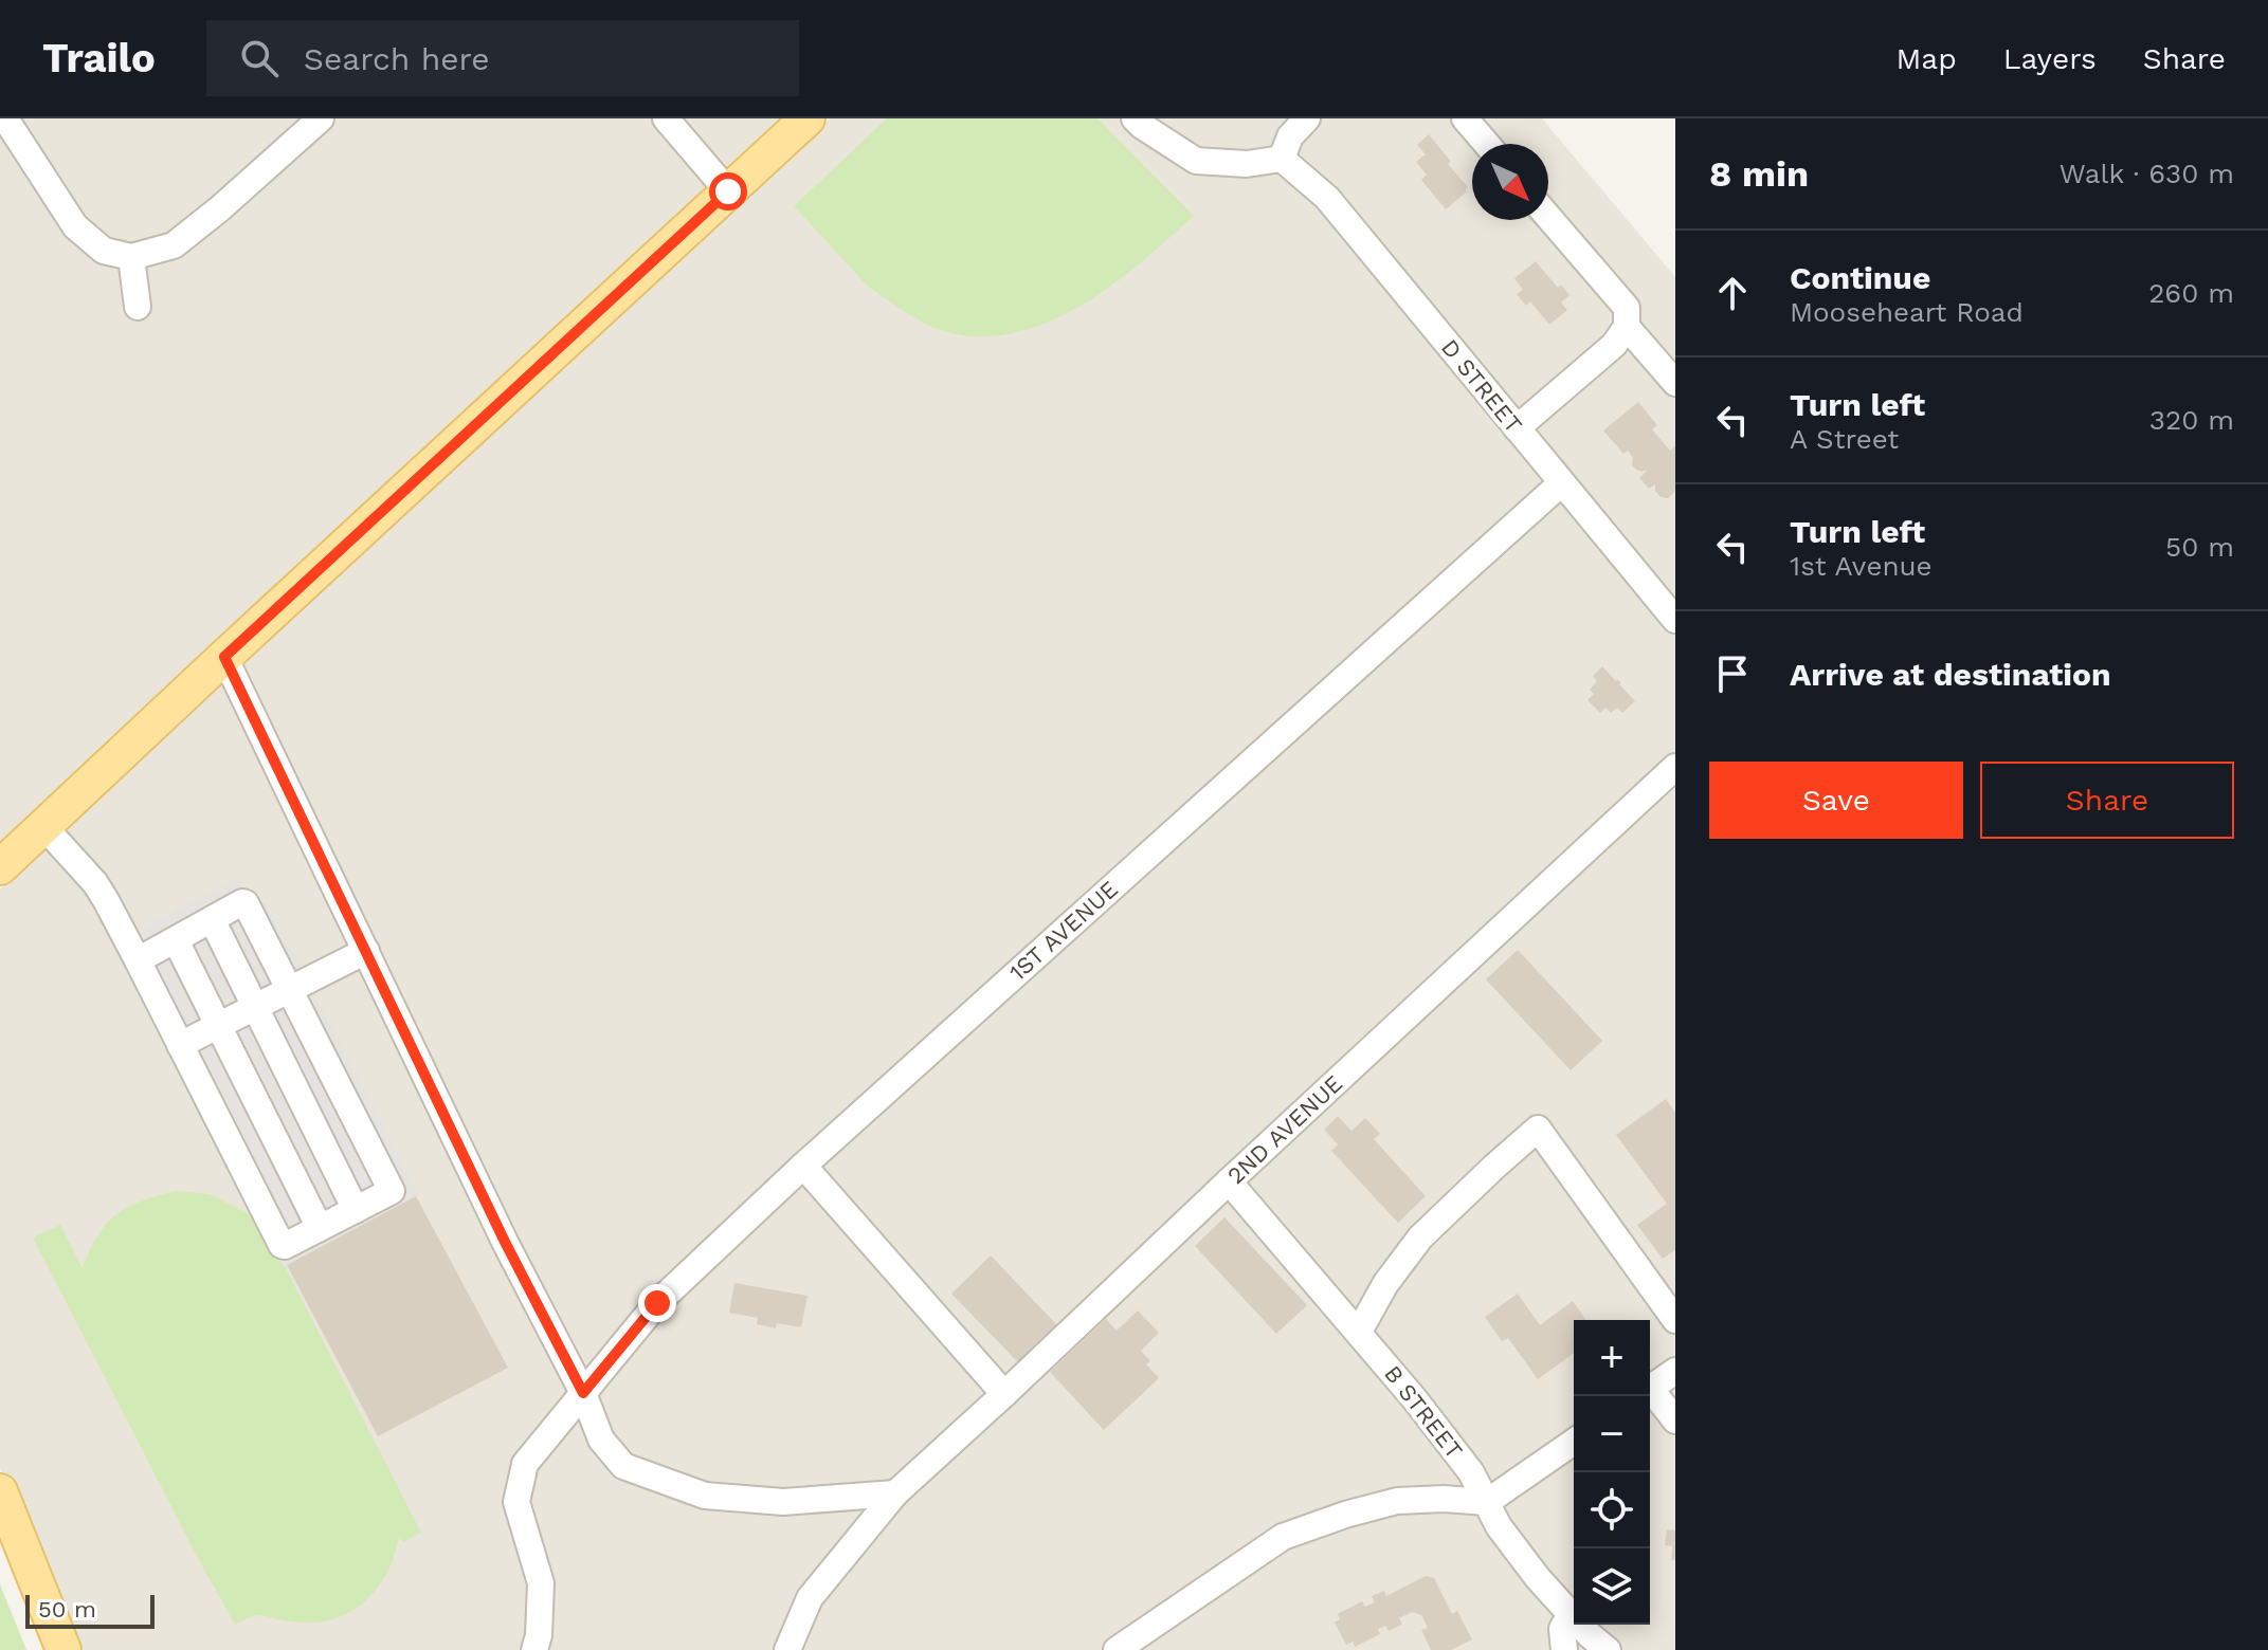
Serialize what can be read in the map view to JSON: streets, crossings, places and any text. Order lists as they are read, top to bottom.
{
  "streets": {
    "street": [
      "D STREET",
      "1ST AVENUE",
      "2ND AVENUE",
      "B STREET"
    ]
  },
  "crossings": [
    ["D STREET", "1ST AVENUE"],
    ["2ND AVENUE", "B STREET"]
  ],
  "scale_bar": "50 m",
  "north": "bottom right",
  "page": {
    "header": "Trailo",
    "search": "Search here",
    "nav": ["Map", "Layers", "Share"],
    "heading": ["8 min", "Walk · 630 m"],
    "list": [
      ["Continue", "Mooseheart Road", "260 m"],
      ["Turn left", "A Street", "320 m"],
      ["Turn left", "1st Avenue", "50 m"],
      "Arrive at destination"
    ],
    "buttons": ["Save", "Share"],
    "map_buttons": ["+", "−"],
    "scale": "50 m"
  }
}
